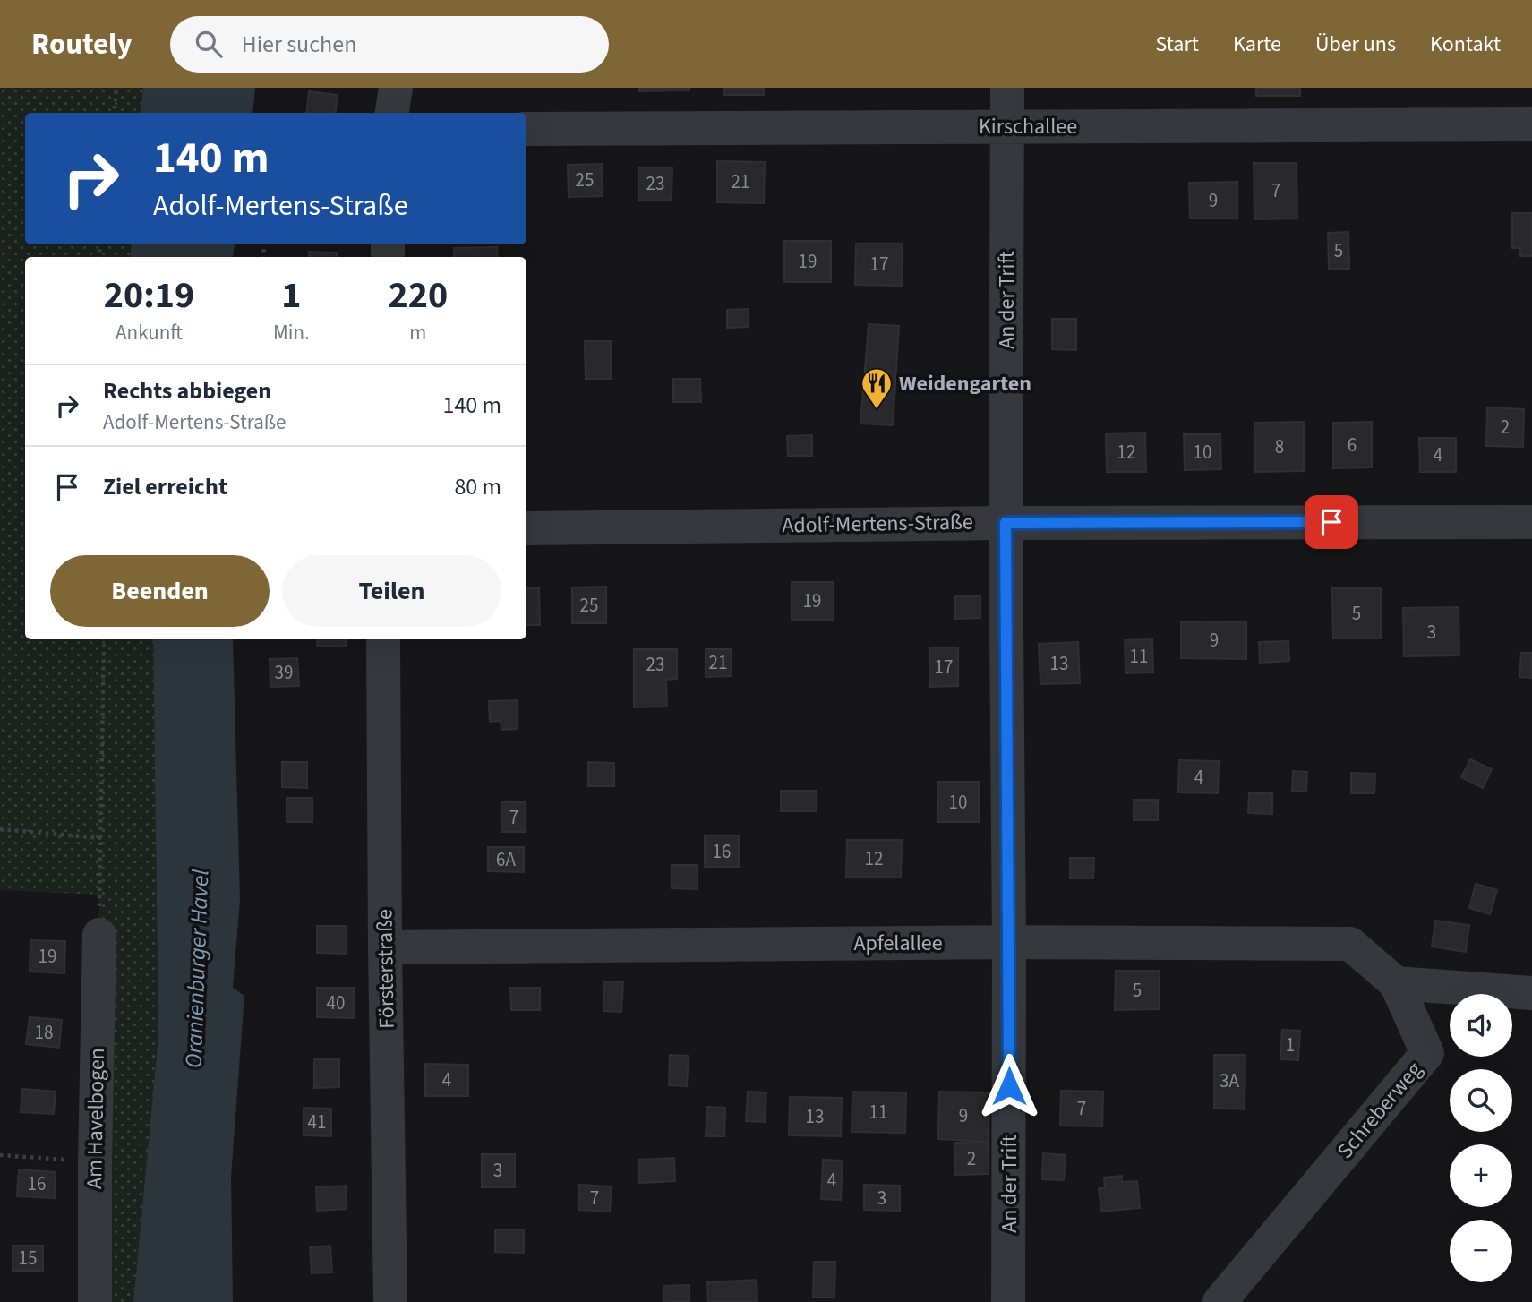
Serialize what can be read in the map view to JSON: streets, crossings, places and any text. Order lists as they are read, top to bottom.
{
  "streets": {
    "street": [
      "Kirschallee",
      "An der Trift",
      "Adolf-Mertens-Straße",
      "Apfelallee",
      "Försterstraße",
      "Schreberweg",
      "Am Havelbogen"
    ]
  },
  "crossings": [
    ["Kirschallee", "An der Trift"],
    ["An der Trift", "Adolf-Mertens-Straße"],
    ["An der Trift", "Apfelallee"],
    ["Apfelallee", "Försterstraße"],
    ["Apfelallee", "Schreberweg"]
  ],
  "water": ["Oranienburger Havel"],
  "places": {
    "restaurant": ["Weidengarten"]
  },
  "house_numbers": [
    "25",
    "21",
    "23",
    "7",
    "9",
    "5",
    "19",
    "17",
    "2",
    "6",
    "8",
    "12",
    "10",
    "4",
    "19",
    "25",
    "5",
    "3",
    "9",
    "11",
    "21",
    "13",
    "23",
    "17",
    "39",
    "4",
    "10",
    "7",
    "16",
    "12",
    "6A",
    "19",
    "5",
    "40",
    "18",
    "1",
    "4",
    "3A",
    "7",
    "11",
    "9",
    "13",
    "41",
    "2",
    "3",
    "4",
    "16",
    "7",
    "3",
    "15"
  ],
  "page": {
    "header": "Routely",
    "search": "Hier suchen",
    "nav": [
      "Start",
      "Karte",
      "Über uns",
      "Kontakt"
    ],
    "turn": ["140 m", "Adolf-Mertens-Straße"],
    "eta": [
      "20:19",
      "Ankunft",
      "1",
      "Min.",
      "220",
      "m"
    ],
    "list": [
      {
        "name": "Rechts abbiegen",
        "note": "Adolf-Mertens-Straße",
        "value": "140 m"
      },
      {
        "name": "Ziel erreicht",
        "value": "80 m"
      }
    ],
    "buttons": ["Beenden", "Teilen"],
    "map_buttons": ["+", "−"]
  }
}
